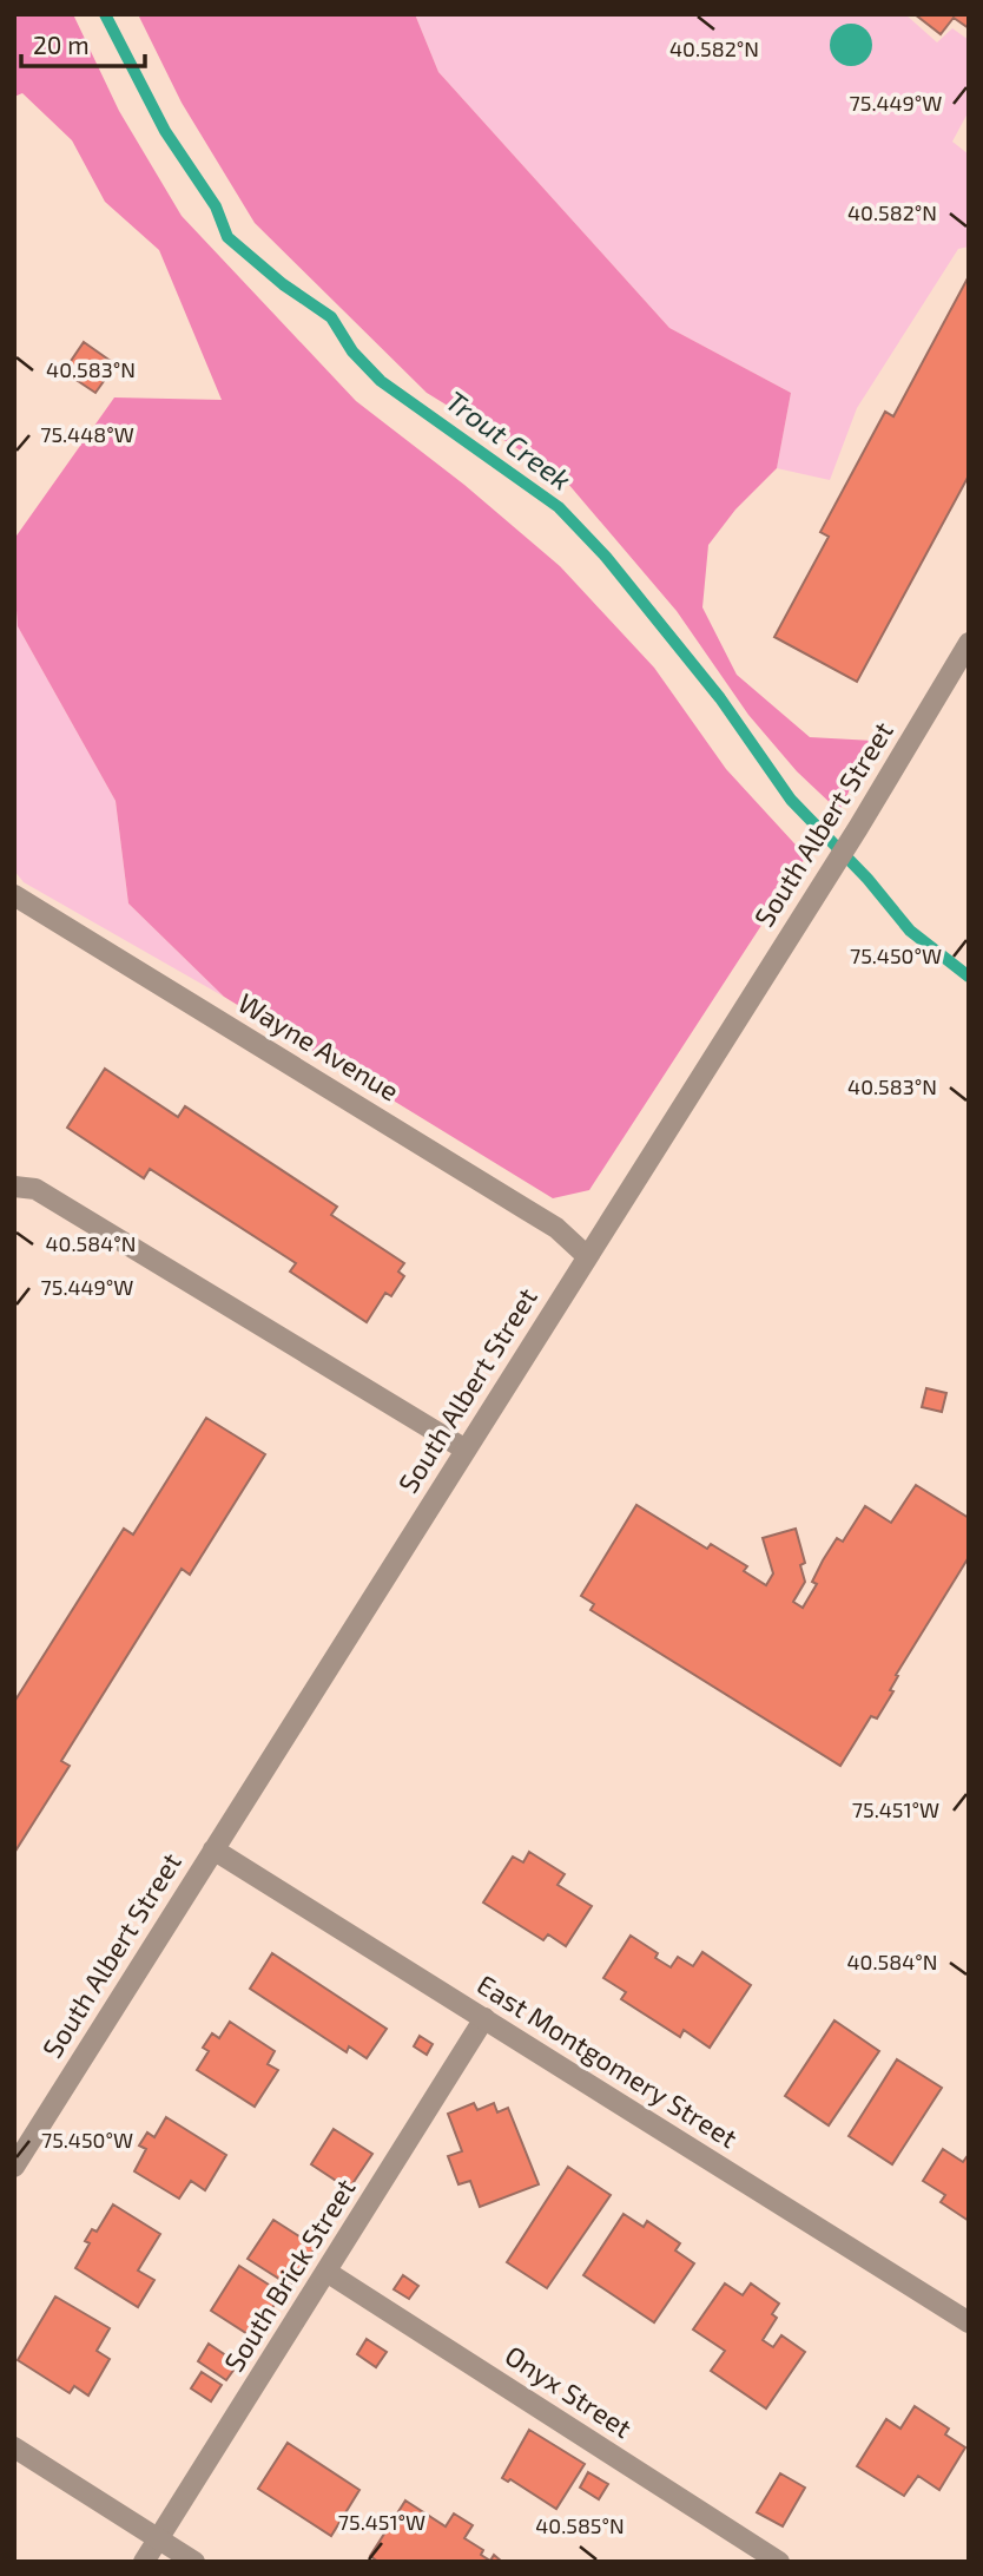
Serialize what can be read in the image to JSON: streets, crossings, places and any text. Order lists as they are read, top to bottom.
{
  "streets": {
    "street": [
      "South Albert Street",
      "Wayne Avenue",
      "East Montgomery Street",
      "South Brick Street",
      "Onyx Street"
    ]
  },
  "crossings": [
    ["South Albert Street", "Wayne Avenue"],
    ["South Albert Street", "East Montgomery Street"],
    ["East Montgomery Street", "South Brick Street"],
    ["South Brick Street", "Onyx Street"]
  ],
  "water": ["Trout Creek"],
  "scale_bar": "20 m",
  "coordinates": [
    "40.582°N",
    "75.449°W",
    "40.583°N",
    "75.448°W",
    "75.450°W",
    "40.584°N",
    "75.451°W",
    "40.585°N"
  ]
}
